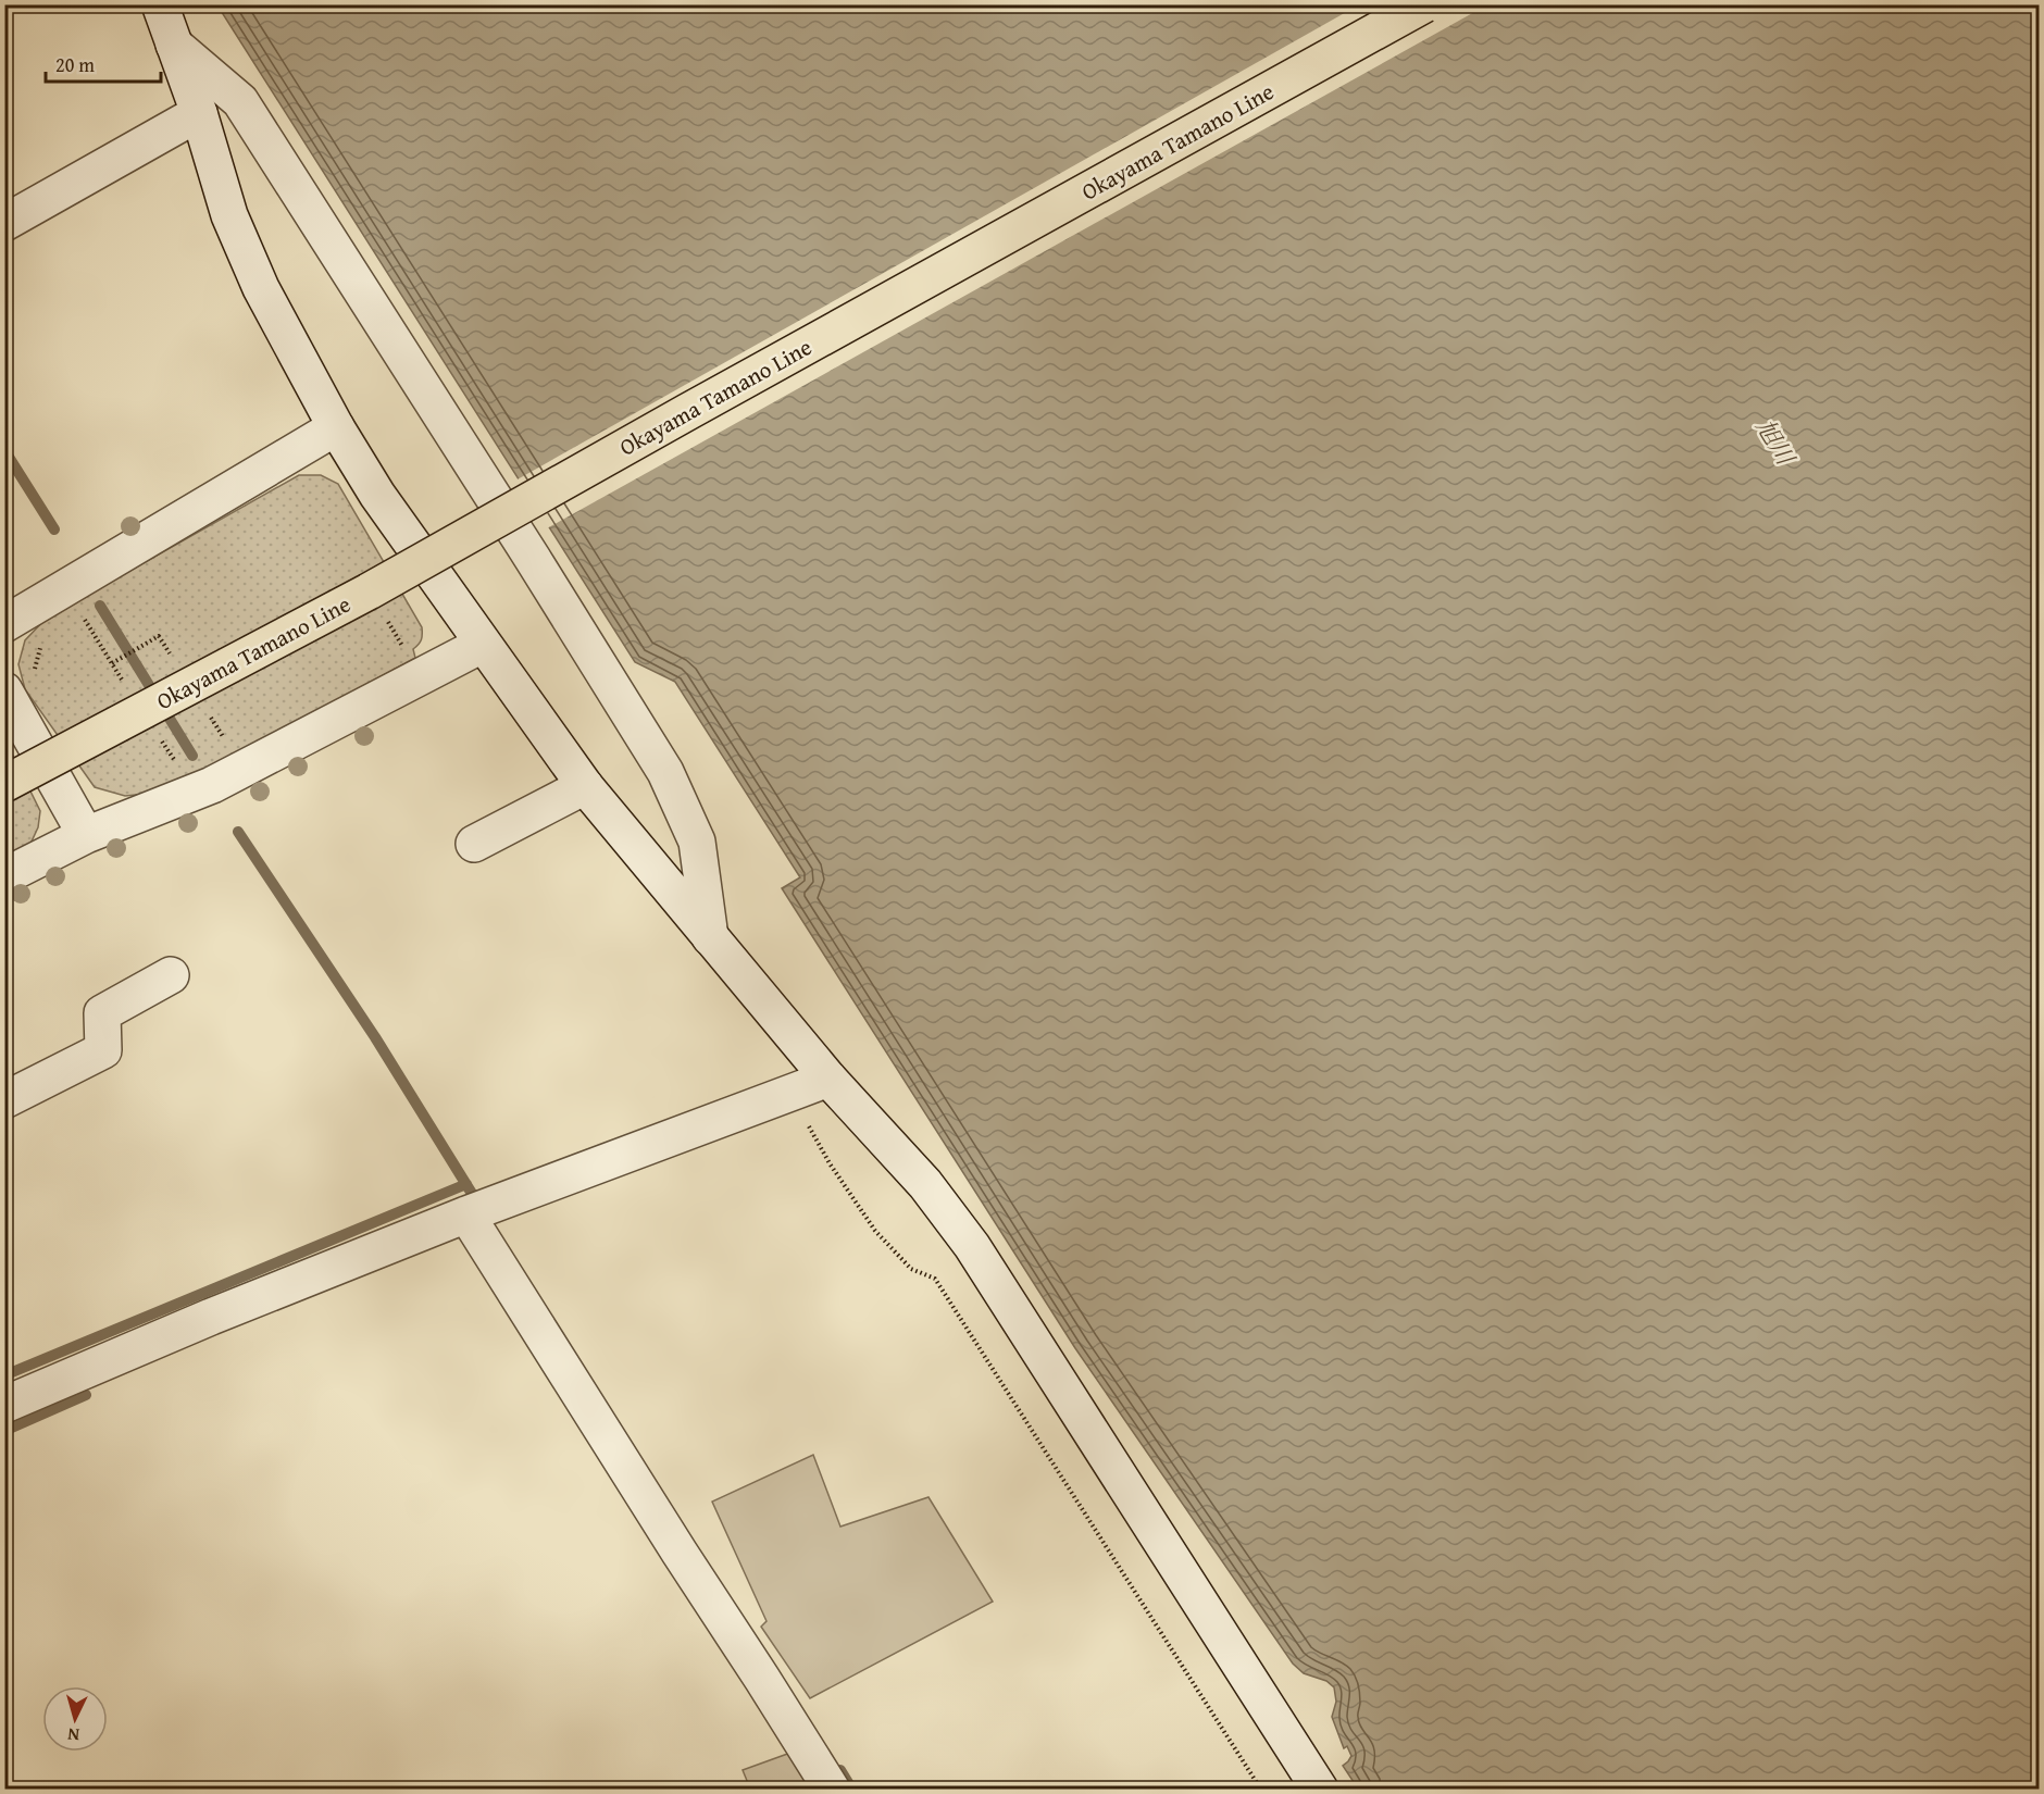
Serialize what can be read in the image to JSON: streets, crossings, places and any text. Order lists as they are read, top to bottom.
{
  "streets": {
    "main road": ["Okayama Tamano Line"]
  },
  "water": ["旭川"],
  "scale_bar": "20 m",
  "north": "bottom"
}
